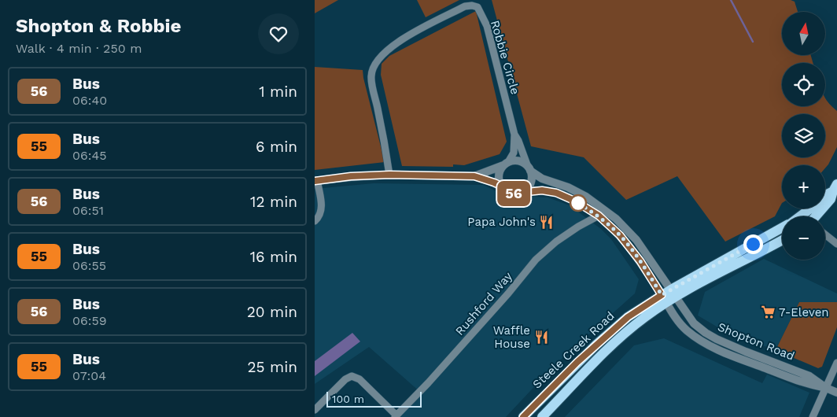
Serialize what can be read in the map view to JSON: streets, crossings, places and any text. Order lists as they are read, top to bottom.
{
  "streets": {
    "main road": ["Steele Creek Road"],
    "street": ["Robbie Circle", "Rushford Way", "Shopton Road"]
  },
  "crossings": [
    ["Robbie Circle", "Shopton Road"],
    ["Rushford Way", "Shopton Road"],
    ["Shopton Road", "Steele Creek Road"]
  ],
  "places": {
    "restaurant": ["Papa John's", "Waffle House"],
    "supermarket": ["7-Eleven"]
  },
  "lines": ["bus line 56"],
  "scale_bar": "100 m",
  "north": "top",
  "page": {
    "heading": ["Shopton & Robbie", "Walk · 4 min · 250 m"],
    "on_map": "56",
    "map_buttons": ["+", "−"],
    "list": [
      {
        "mark": "56",
        "name": "Bus",
        "note": "06:40",
        "value": "1 min"
      },
      {
        "mark": "55",
        "name": "Bus",
        "note": "06:45",
        "value": "6 min"
      },
      {
        "mark": "56",
        "name": "Bus",
        "note": "06:51",
        "value": "12 min"
      },
      {
        "mark": "55",
        "name": "Bus",
        "note": "06:55",
        "value": "16 min"
      },
      {
        "mark": "56",
        "name": "Bus",
        "note": "06:59",
        "value": "20 min"
      },
      {
        "mark": "55",
        "name": "Bus",
        "note": "07:04",
        "value": "25 min"
      }
    ],
    "scale": "100 m"
  }
}
